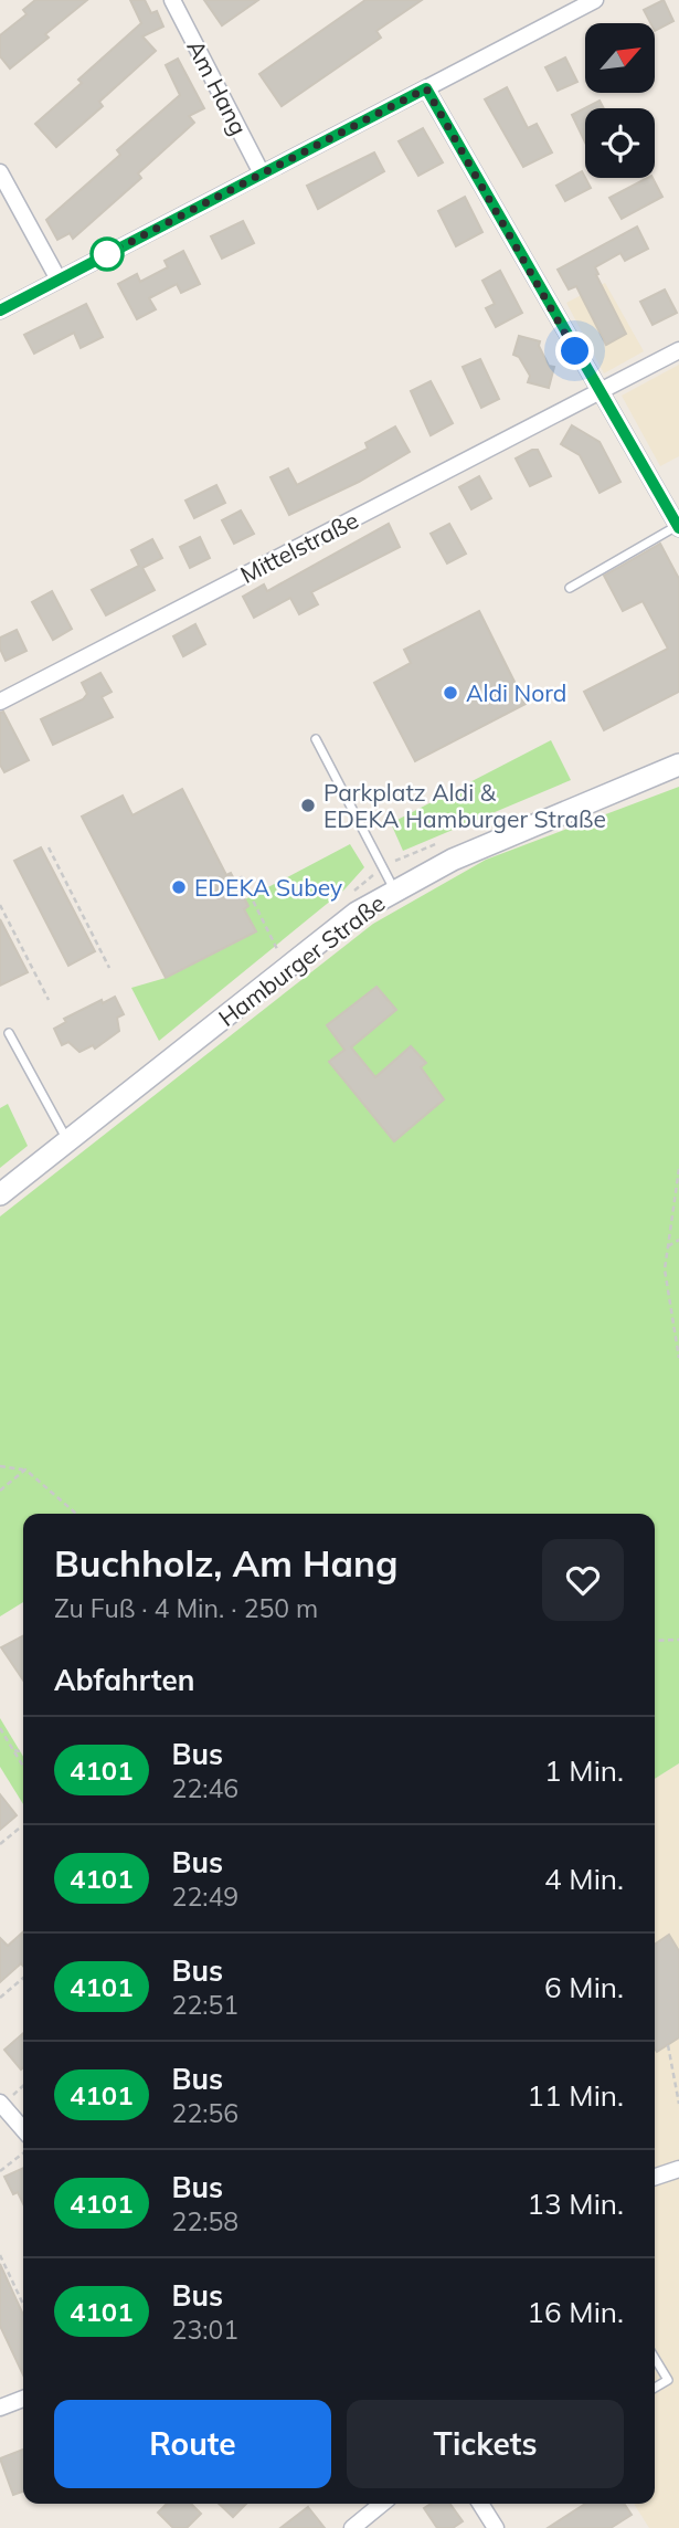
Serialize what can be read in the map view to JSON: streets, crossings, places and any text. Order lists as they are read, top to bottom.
{
  "streets": {
    "main road": ["Hamburger Straße"],
    "street": ["Am Hang", "Mittelstraße"]
  },
  "places": ["Aldi Nord", "Parkplatz Aldi & EDEKA Hamburger Straße", "EDEKA Subey"],
  "lines": ["bus line 4101"],
  "north": "top right",
  "page": {
    "heading": [
      ["Buchholz, Am Hang", "Zu Fuß · 4 Min. · 250 m"],
      "Abfahrten"
    ],
    "list": [
      {
        "mark": "4101",
        "name": "Bus",
        "note": "22:46",
        "value": "1 Min."
      },
      {
        "mark": "4101",
        "name": "Bus",
        "note": "22:49",
        "value": "4 Min."
      },
      {
        "mark": "4101",
        "name": "Bus",
        "note": "22:51",
        "value": "6 Min."
      },
      {
        "mark": "4101",
        "name": "Bus",
        "note": "22:56",
        "value": "11 Min."
      },
      {
        "mark": "4101",
        "name": "Bus",
        "note": "22:58",
        "value": "13 Min."
      },
      {
        "mark": "4101",
        "name": "Bus",
        "note": "23:01",
        "value": "16 Min."
      }
    ],
    "buttons": ["Route", "Tickets"]
  }
}
